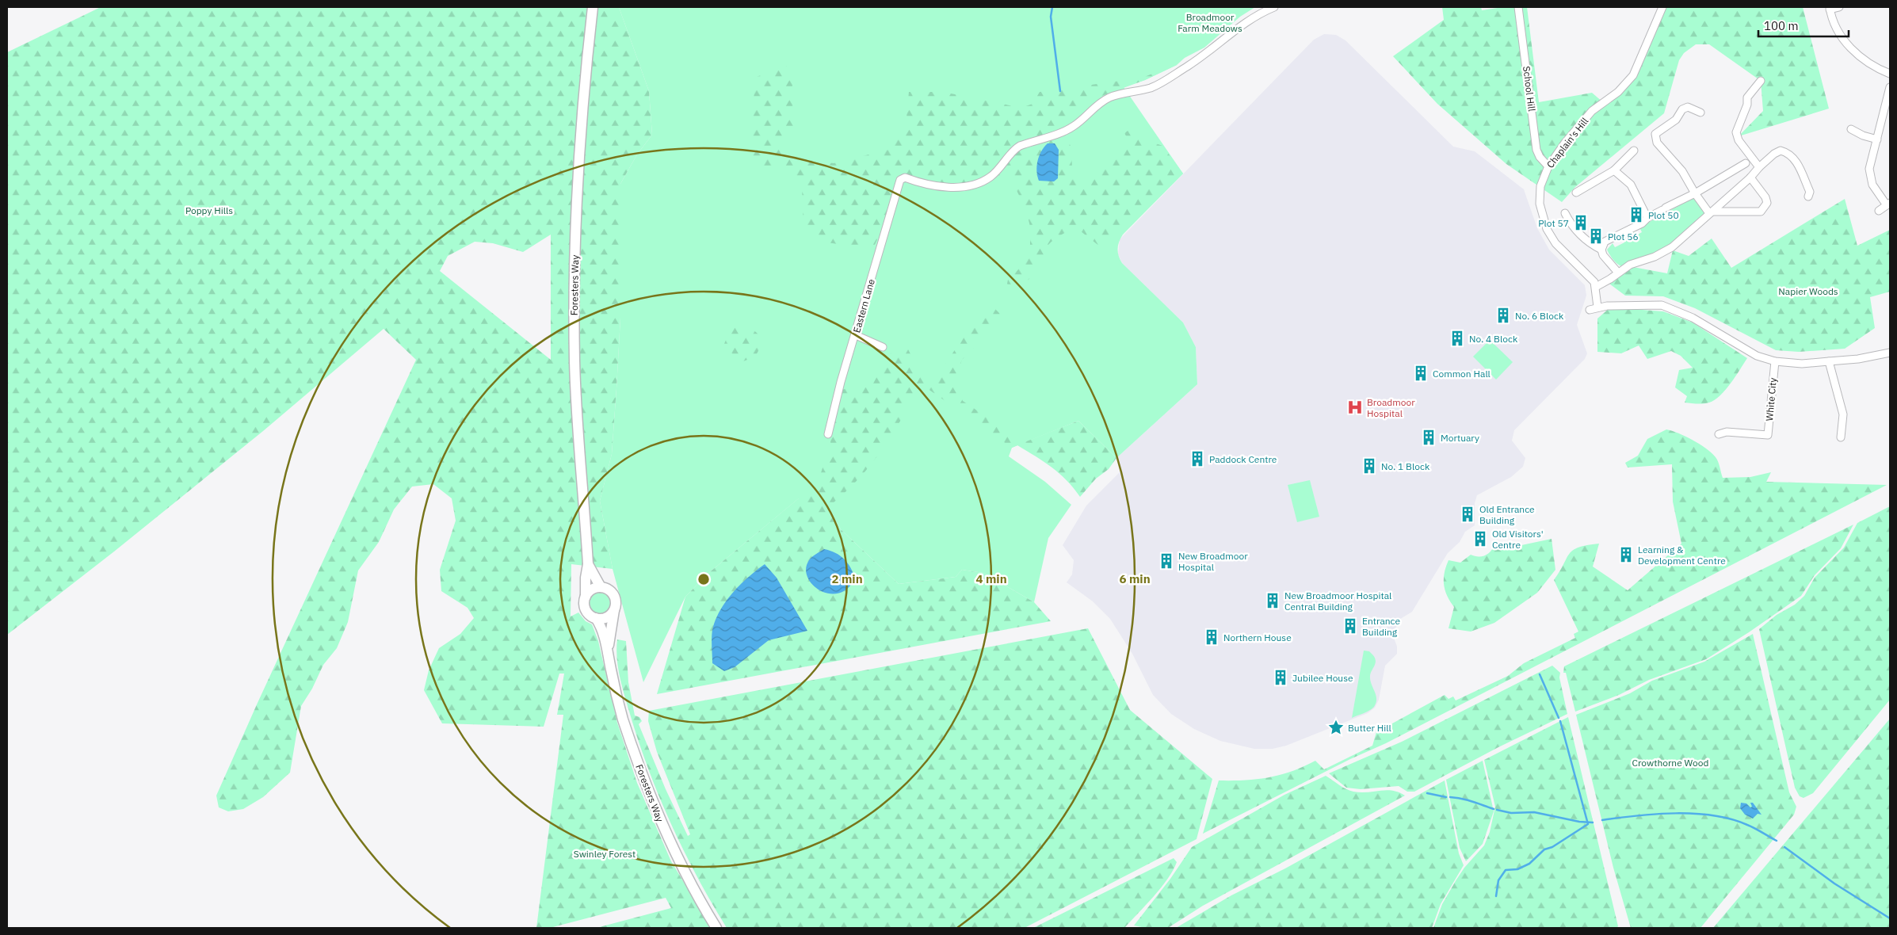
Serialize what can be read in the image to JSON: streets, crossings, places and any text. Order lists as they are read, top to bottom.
{
  "streets": {
    "main road": ["Foresters Way"],
    "street": [
      "School Hill",
      "Chaplain's Hill",
      "Eastern Lane",
      "White City"
    ]
  },
  "crossings": [
    ["School Hill", "Chaplain's Hill"]
  ],
  "parks": [
    "Broadmoor Farm Meadows",
    "Poppy Hills",
    "Napier Woods",
    "Crowthorne Wood",
    "Swinley Forest"
  ],
  "places": {
    "building": [
      "Plot 50",
      "Plot 57",
      "Plot 56",
      "No. 6 Block",
      "No. 4 Block",
      "Common Hall",
      "Mortuary",
      "Paddock Centre",
      "No. 1 Block",
      "Old Entrance Building",
      "Old Visitors' Centre",
      "Learning & Development Centre",
      "New Broadmoor Hospital",
      "New Broadmoor Hospital Central Building",
      "Entrance Building",
      "Northern House",
      "Jubilee House"
    ],
    "hospital": ["Broadmoor Hospital"],
    "place": ["Butter Hill"]
  },
  "scale_bar": "100 m",
  "rings": ["2 min", "4 min", "6 min"]
}
